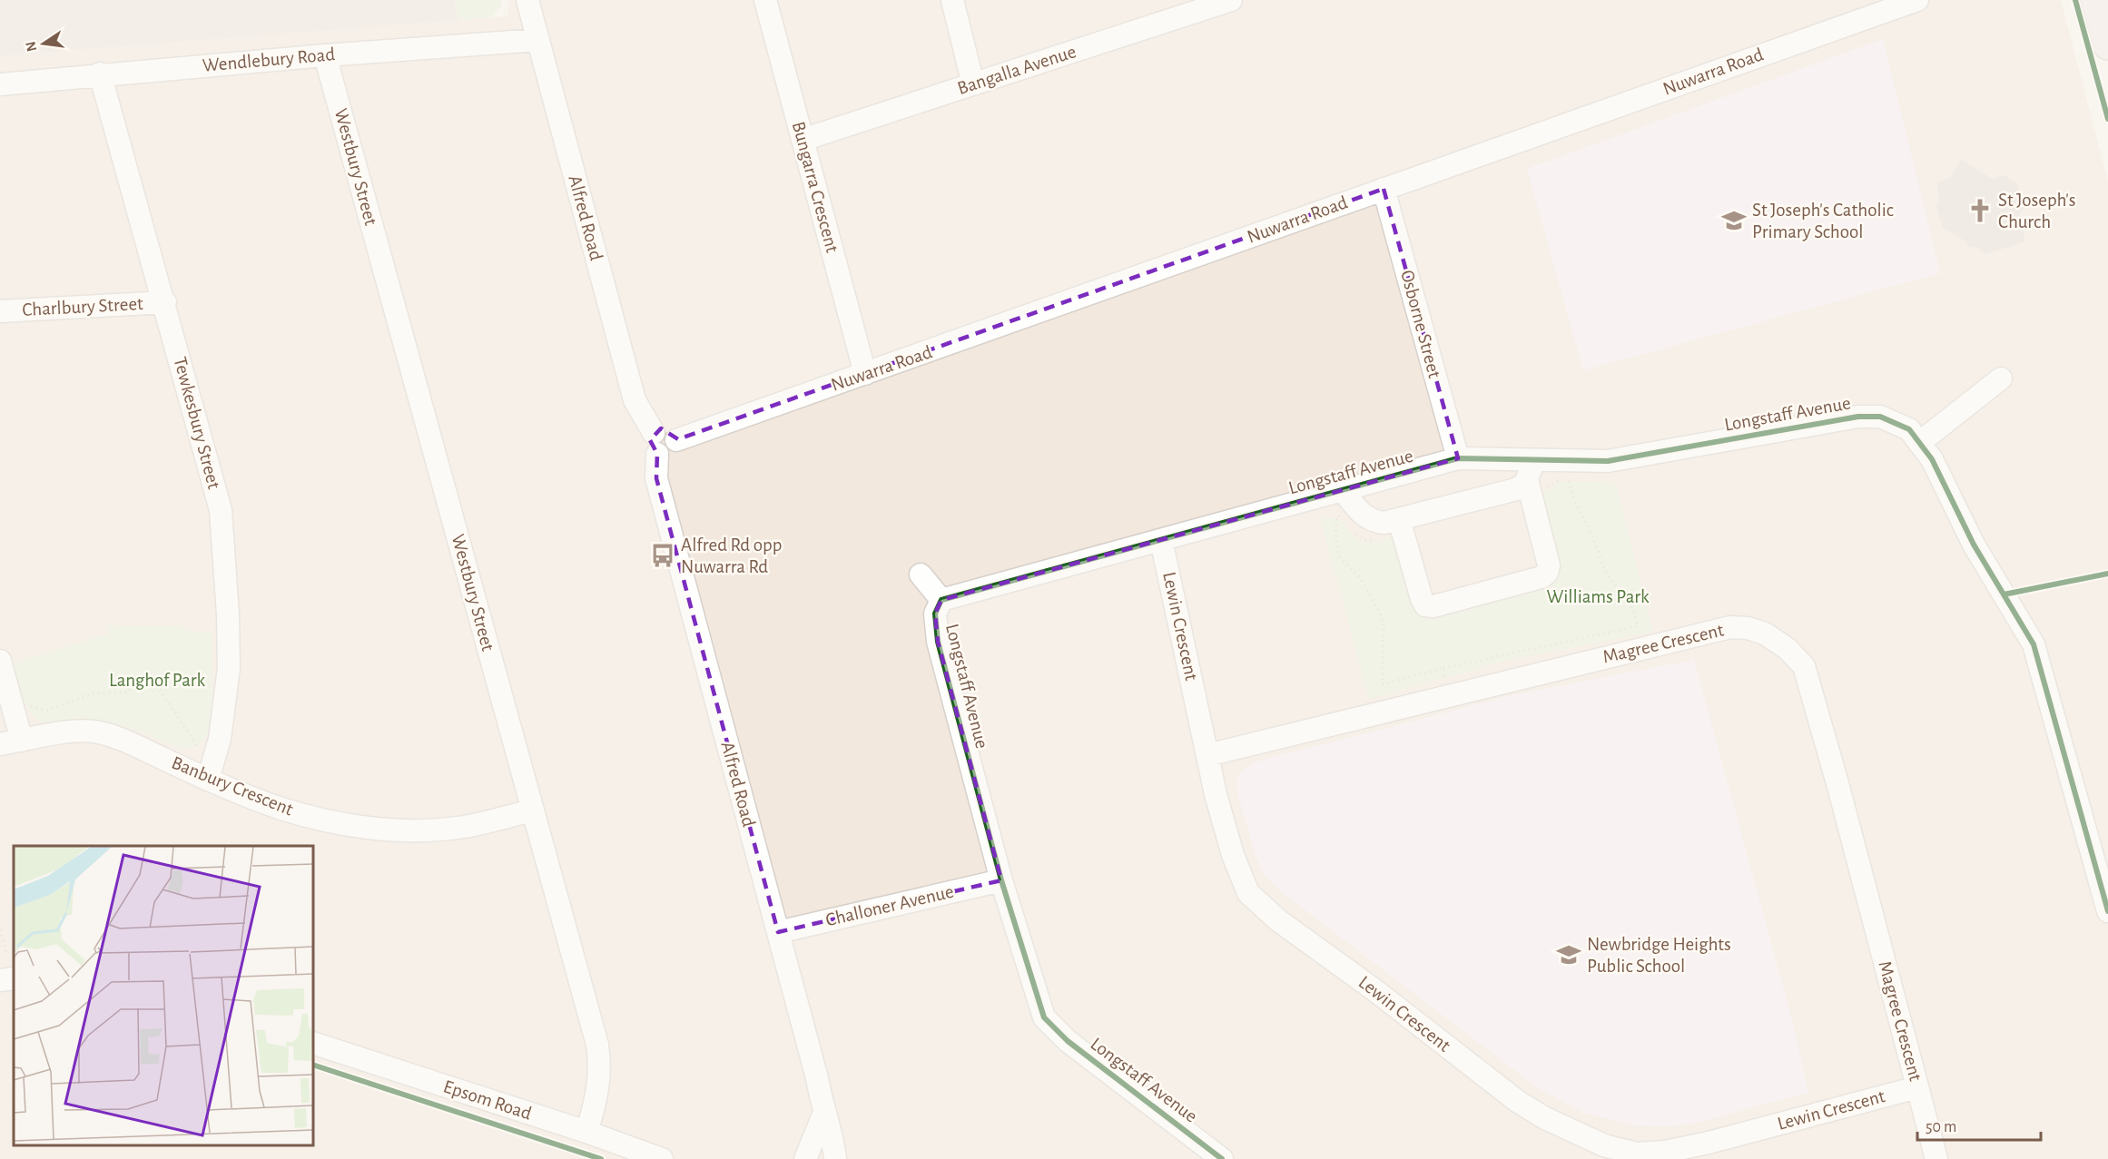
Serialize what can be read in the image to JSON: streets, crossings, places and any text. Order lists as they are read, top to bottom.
{
  "streets": {
    "street": [
      "Wendlebury Road",
      "Bangalla Avenue",
      "Nuwarra Road",
      "Westbury Street",
      "Bungarra Crescent",
      "Alfred Road",
      "Charlbury Street",
      "Osborne Street",
      "Longstaff Avenue",
      "Tewkesbury Street",
      "Lewin Crescent",
      "Magree Crescent",
      "Banbury Crescent",
      "Challoner Avenue",
      "Epsom Road"
    ]
  },
  "crossings": [
    ["Wendlebury Road", "Westbury Street"],
    ["Wendlebury Road", "Alfred Road"],
    ["Wendlebury Road", "Tewkesbury Street"],
    ["Bangalla Avenue", "Bungarra Crescent"],
    ["Nuwarra Road", "Bungarra Crescent"],
    ["Nuwarra Road", "Alfred Road"],
    ["Nuwarra Road", "Osborne Street"],
    ["Westbury Street", "Banbury Crescent"],
    ["Westbury Street", "Epsom Road"],
    ["Alfred Road", "Challoner Avenue"],
    ["Charlbury Street", "Tewkesbury Street"],
    ["Osborne Street", "Longstaff Avenue"],
    ["Longstaff Avenue", "Lewin Crescent"],
    ["Longstaff Avenue", "Challoner Avenue"],
    ["Tewkesbury Street", "Banbury Crescent"],
    ["Lewin Crescent", "Magree Crescent"]
  ],
  "parks": ["Williams Park", "Langhof Park"],
  "places": {
    "church": ["St Joseph's Church"],
    "school or university": ["St Joseph's Catholic Primary School", "Newbridge Heights Public School"],
    "bus stop": ["Alfred Rd opp Nuwarra Rd"]
  },
  "scale_bar": "50 m",
  "north": "left"
}
